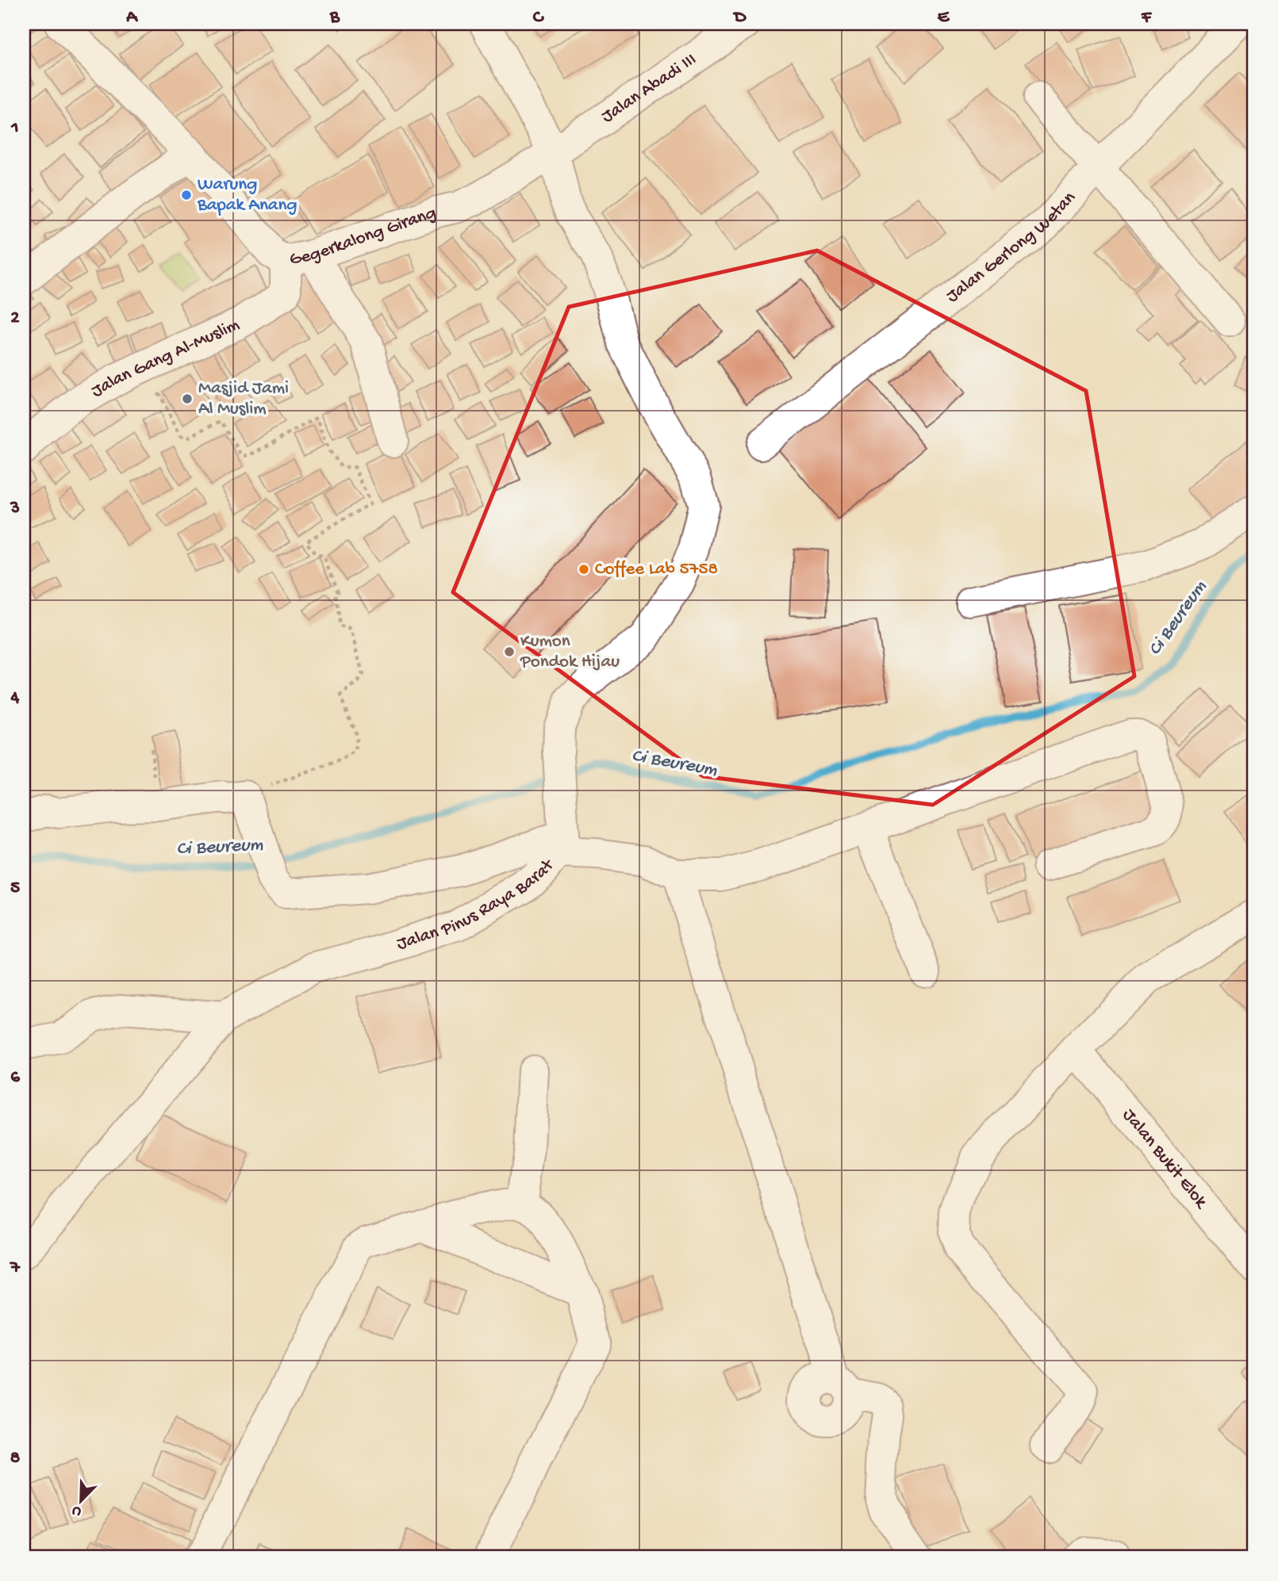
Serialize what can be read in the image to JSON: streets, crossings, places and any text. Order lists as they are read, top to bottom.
{
  "streets": {
    "street": [
      "Jalan Abadi III",
      "Gegerkalong Girang",
      "Jalan Gerlong Wetan",
      "Jalan Gang Al-Muslim",
      "Jalan Pinus Raya Barat",
      "Jalan Bukit Elok"
    ]
  },
  "crossings": [
    ["Jalan Abadi III", "Gegerkalong Girang"],
    ["Gegerkalong Girang", "Jalan Gang Al-Muslim"]
  ],
  "water": ["Ci Beureum"],
  "places": [
    "Warung Bapak Anang",
    "Masjid Jami Al Muslim",
    "Coffee Lab 5758",
    "Kumon Pondok Hijau"
  ],
  "north": "bottom left",
  "grid": {
    "columns": [
      "A",
      "B",
      "C",
      "D",
      "E",
      "F"
    ],
    "rows": [
      "1",
      "2",
      "3",
      "4",
      "5",
      "6",
      "7",
      "8"
    ]
  }
}
